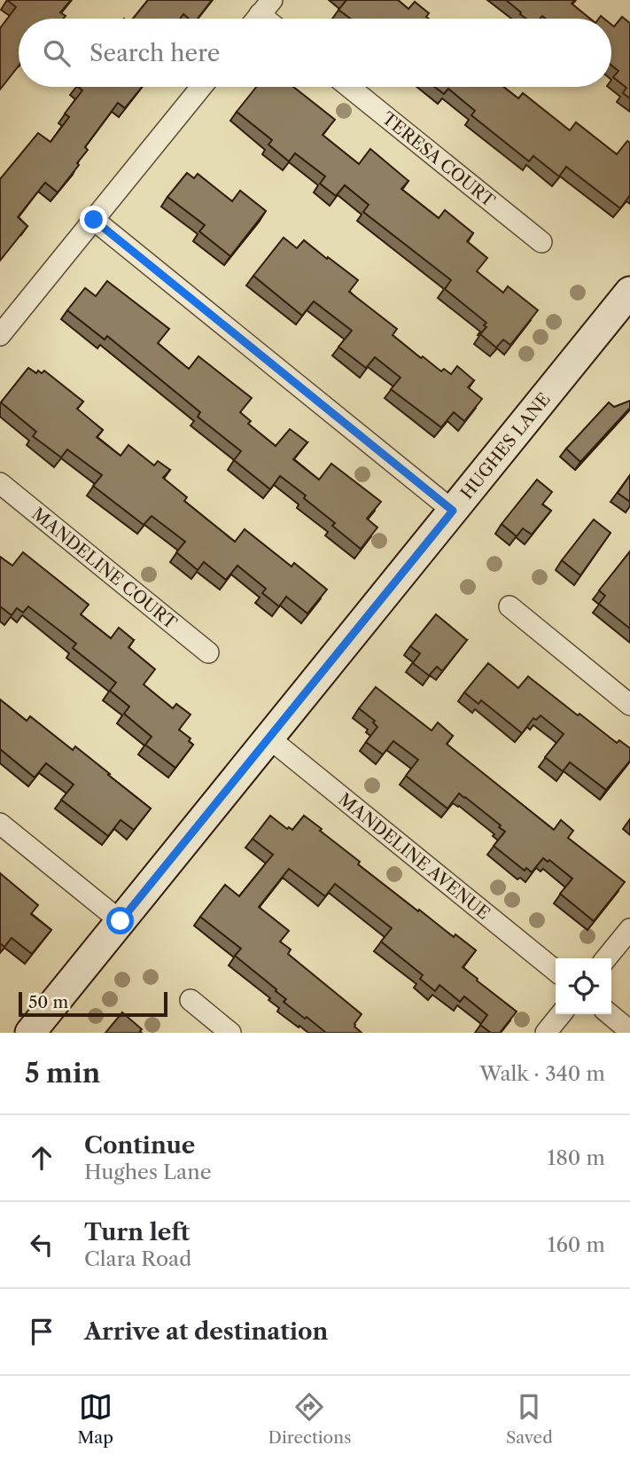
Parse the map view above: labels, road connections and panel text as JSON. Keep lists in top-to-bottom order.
{
  "streets": {
    "street": [
      "TERESA COURT",
      "HUGHES LANE",
      "MANDELINE COURT",
      "MANDELINE AVENUE"
    ]
  },
  "crossings": [
    ["HUGHES LANE", "MANDELINE AVENUE"]
  ],
  "scale_bar": "50 m",
  "page": {
    "search": "Search here",
    "scale": "50 m",
    "heading": ["5 min", "Walk · 340 m"],
    "list": [
      ["Continue", "Hughes Lane", "180 m"],
      ["Turn left", "Clara Road", "160 m"],
      "Arrive at destination"
    ],
    "nav": ["Map", "Directions", "Saved"]
  }
}
